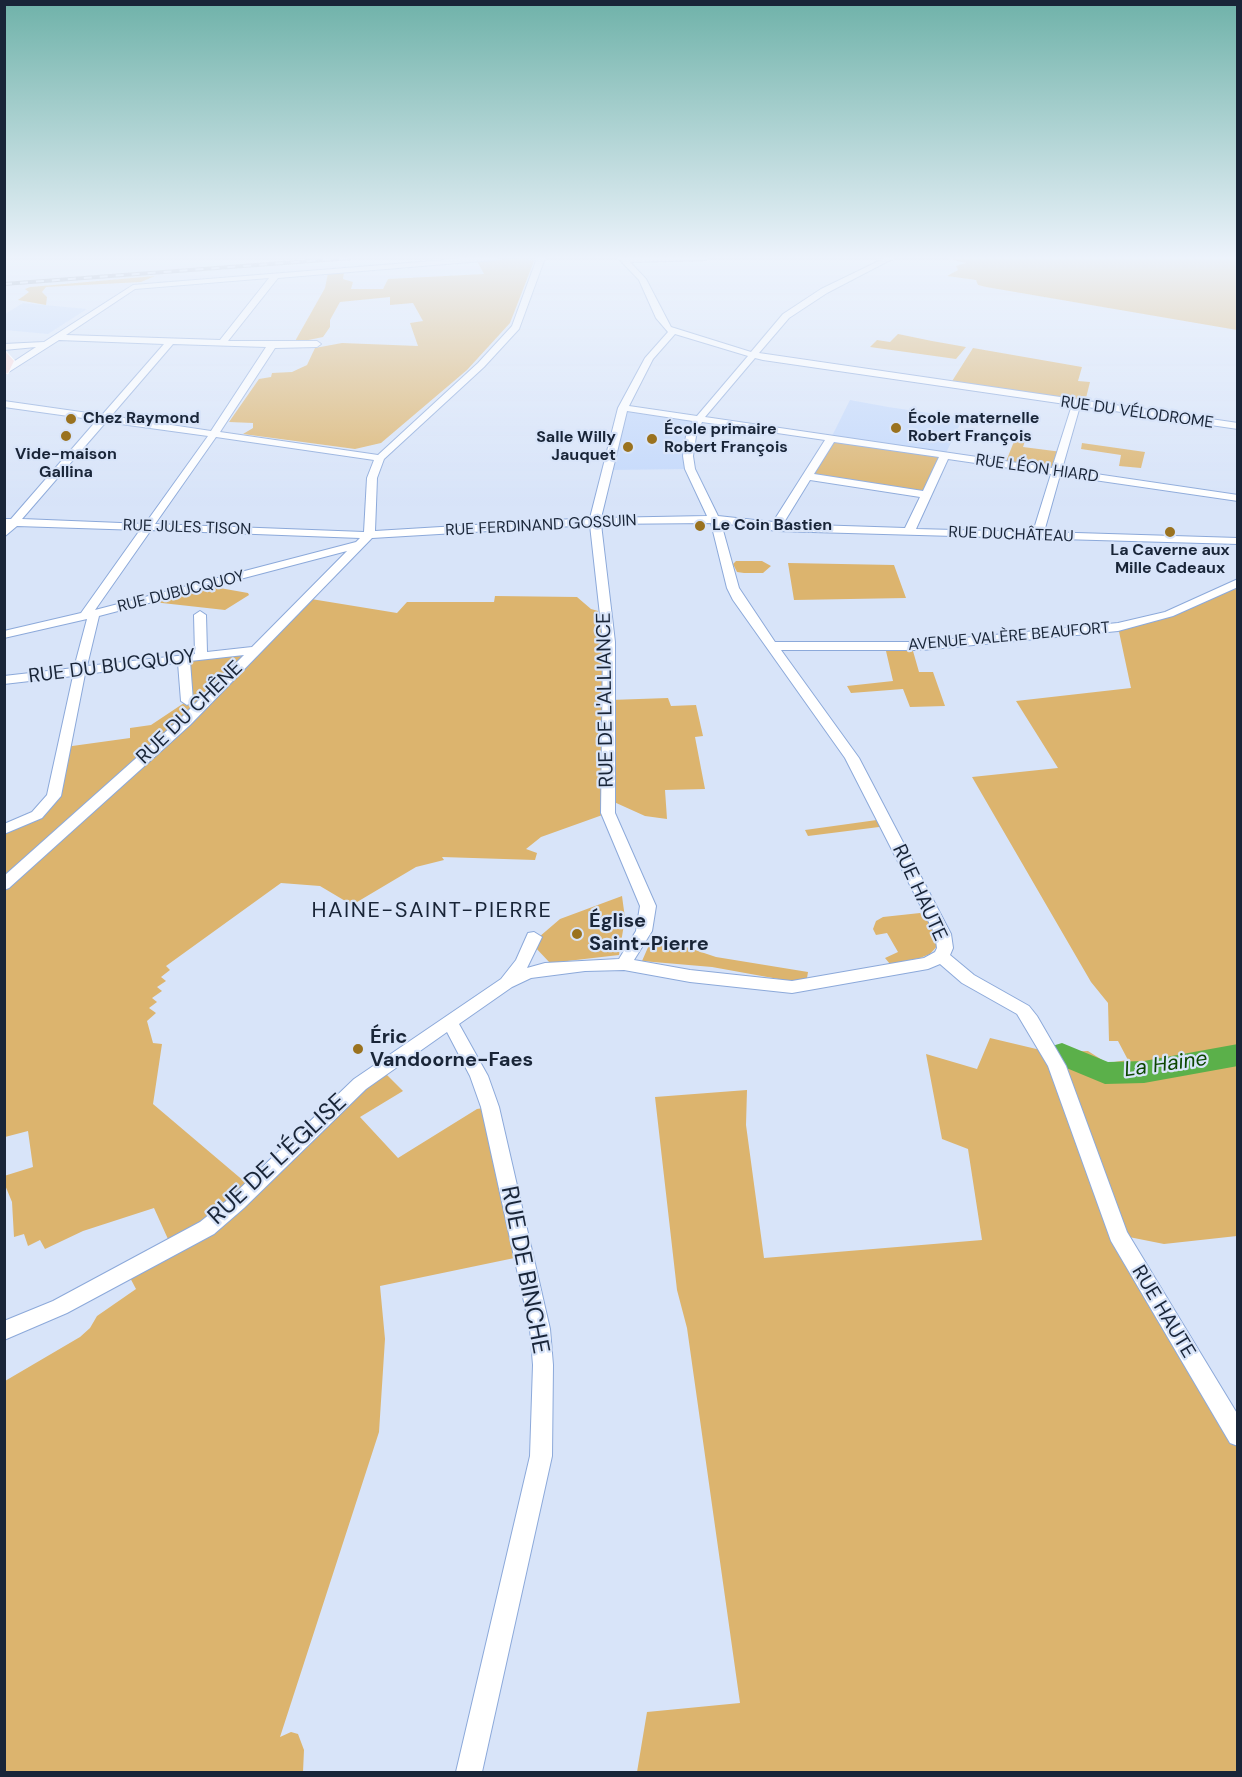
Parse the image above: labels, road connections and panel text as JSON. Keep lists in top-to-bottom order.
{
  "streets": {
    "street": [
      "RUE DU VÉLODROME",
      "RUE LÉON HIARD",
      "RUE FERDINAND GOSSUIN",
      "RUE JULES TISON",
      "RUE DUCHÂTEAU",
      "RUE DUBUCQUOY",
      "AVENUE VALÈRE BEAUFORT",
      "RUE DU BUCQUOY",
      "RUE DE L'ALLIANCE",
      "RUE DU CHÊNE",
      "RUE HAUTE",
      "RUE DE L'ÉGLISE",
      "RUE DE BINCHE"
    ]
  },
  "crossings": [
    ["RUE LÉON HIARD", "RUE DE L'ALLIANCE"],
    ["RUE LÉON HIARD", "RUE HAUTE"],
    ["RUE FERDINAND GOSSUIN", "RUE JULES TISON"],
    ["RUE FERDINAND GOSSUIN", "RUE DUCHÂTEAU"],
    ["RUE FERDINAND GOSSUIN", "RUE DE L'ALLIANCE"],
    ["RUE FERDINAND GOSSUIN", "RUE DU CHÊNE"],
    ["RUE FERDINAND GOSSUIN", "RUE HAUTE"],
    ["RUE JULES TISON", "RUE DU CHÊNE"],
    ["RUE DUBUCQUOY", "RUE DU CHÊNE"],
    ["AVENUE VALÈRE BEAUFORT", "RUE HAUTE"],
    ["RUE DU BUCQUOY", "RUE DU CHÊNE"],
    ["RUE DE L'ALLIANCE", "RUE DE L'ÉGLISE"],
    ["RUE HAUTE", "RUE DE L'ÉGLISE"],
    ["RUE DE L'ÉGLISE", "RUE DE BINCHE"]
  ],
  "districts": ["HAINE-SAINT-PIERRE"],
  "water": ["La Haine"],
  "places": [
    "Chez Raymond",
    "École maternelle Robert François",
    "Vide-maison Gallina",
    "École primaire Robert François",
    "Salle Willy Jauquet",
    "Le Coin Bastien",
    "La Caverne aux Mille Cadeaux",
    "Église Saint-Pierre",
    "Éric Vandoorne-Faes"
  ]
}
